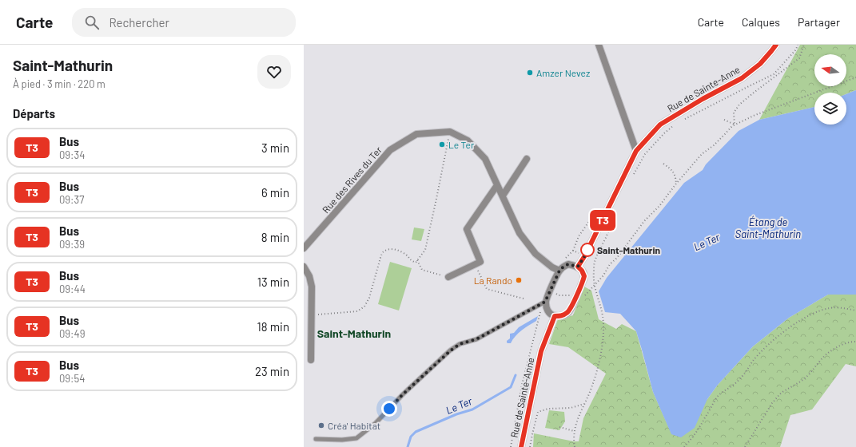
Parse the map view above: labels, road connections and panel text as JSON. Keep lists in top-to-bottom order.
{
  "streets": {
    "street": ["Rue de Sainte-Anne", "Rue des Rives du Ter"]
  },
  "districts": ["Saint-Mathurin"],
  "water": ["Étang de Saint-Mathurin", "Le Ter"],
  "places": [
    "Amzer Nevez",
    "Le Ter",
    "Saint-Mathurin",
    "La Rando",
    "Créa' Habitat"
  ],
  "lines": ["bus line T3"],
  "north": "left",
  "page": {
    "header": "Carte",
    "search": "Rechercher",
    "nav": ["Carte", "Calques", "Partager"],
    "heading": [
      ["Saint-Mathurin", "À pied · 3 min · 220 m"],
      "Départs"
    ],
    "on_map": "T3",
    "list": [
      {
        "mark": "T3",
        "name": "Bus",
        "note": "09:34",
        "value": "3 min"
      },
      {
        "mark": "T3",
        "name": "Bus",
        "note": "09:37",
        "value": "6 min"
      },
      {
        "mark": "T3",
        "name": "Bus",
        "note": "09:39",
        "value": "8 min"
      },
      {
        "mark": "T3",
        "name": "Bus",
        "note": "09:44",
        "value": "13 min"
      },
      {
        "mark": "T3",
        "name": "Bus",
        "note": "09:49",
        "value": "18 min"
      },
      {
        "mark": "T3",
        "name": "Bus",
        "note": "09:54",
        "value": "23 min"
      }
    ]
  }
}
